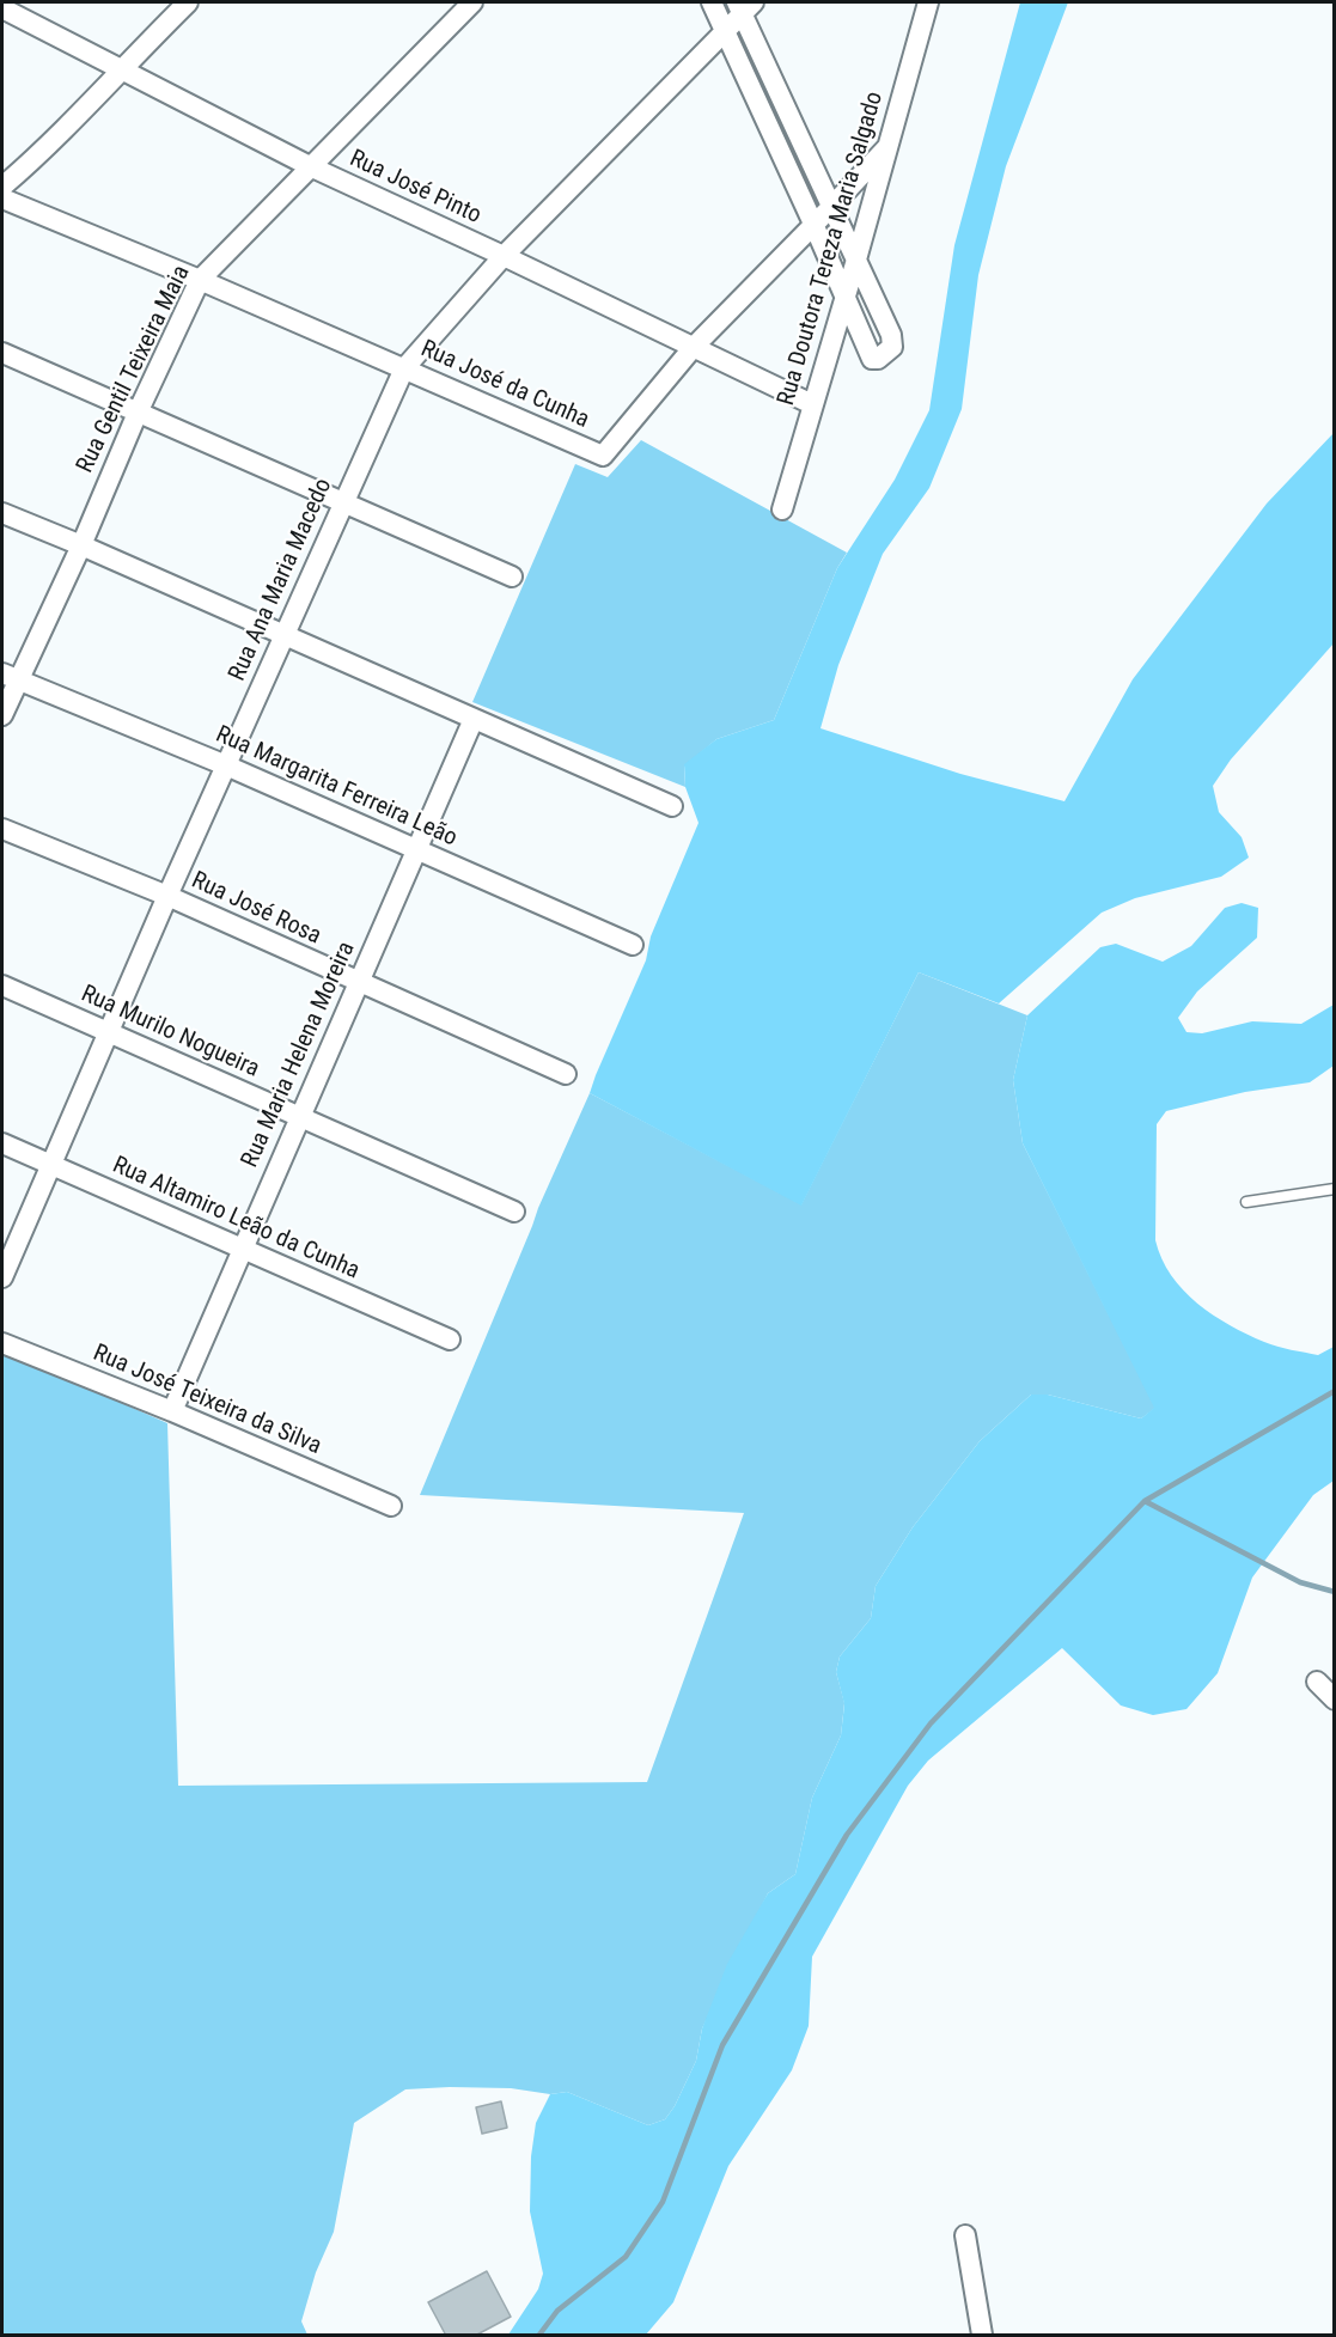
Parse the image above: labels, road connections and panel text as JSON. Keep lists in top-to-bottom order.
{
  "streets": {
    "street": [
      "Rua José Pinto",
      "Rua Doutora Tereza Maria Salgado",
      "Rua Gentil Teixeira Maia",
      "Rua José da Cunha",
      "Rua Ana Maria Macedo",
      "Rua Margarita Ferreira Leão",
      "Rua José Rosa",
      "Rua Murilo Nogueira",
      "Rua Maria Helena Moreira",
      "Rua Altamiro Leão da Cunha",
      "Rua José Teixeira da Silva"
    ]
  },
  "crossings": [
    ["Rua José Pinto", "Rua Doutora Tereza Maria Salgado"],
    ["Rua José Pinto", "Rua Gentil Teixeira Maia"],
    ["Rua José Pinto", "Rua José da Cunha"],
    ["Rua José Pinto", "Rua Ana Maria Macedo"],
    ["Rua Doutora Tereza Maria Salgado", "Rua José da Cunha"],
    ["Rua Gentil Teixeira Maia", "Rua José da Cunha"],
    ["Rua Gentil Teixeira Maia", "Rua Margarita Ferreira Leão"],
    ["Rua José da Cunha", "Rua Ana Maria Macedo"],
    ["Rua Ana Maria Macedo", "Rua Margarita Ferreira Leão"],
    ["Rua Ana Maria Macedo", "Rua José Rosa"],
    ["Rua Ana Maria Macedo", "Rua Murilo Nogueira"],
    ["Rua Ana Maria Macedo", "Rua Altamiro Leão da Cunha"],
    ["Rua Margarita Ferreira Leão", "Rua Maria Helena Moreira"],
    ["Rua José Rosa", "Rua Maria Helena Moreira"],
    ["Rua Murilo Nogueira", "Rua Maria Helena Moreira"],
    ["Rua Maria Helena Moreira", "Rua Altamiro Leão da Cunha"],
    ["Rua Maria Helena Moreira", "Rua José Teixeira da Silva"]
  ]
}
